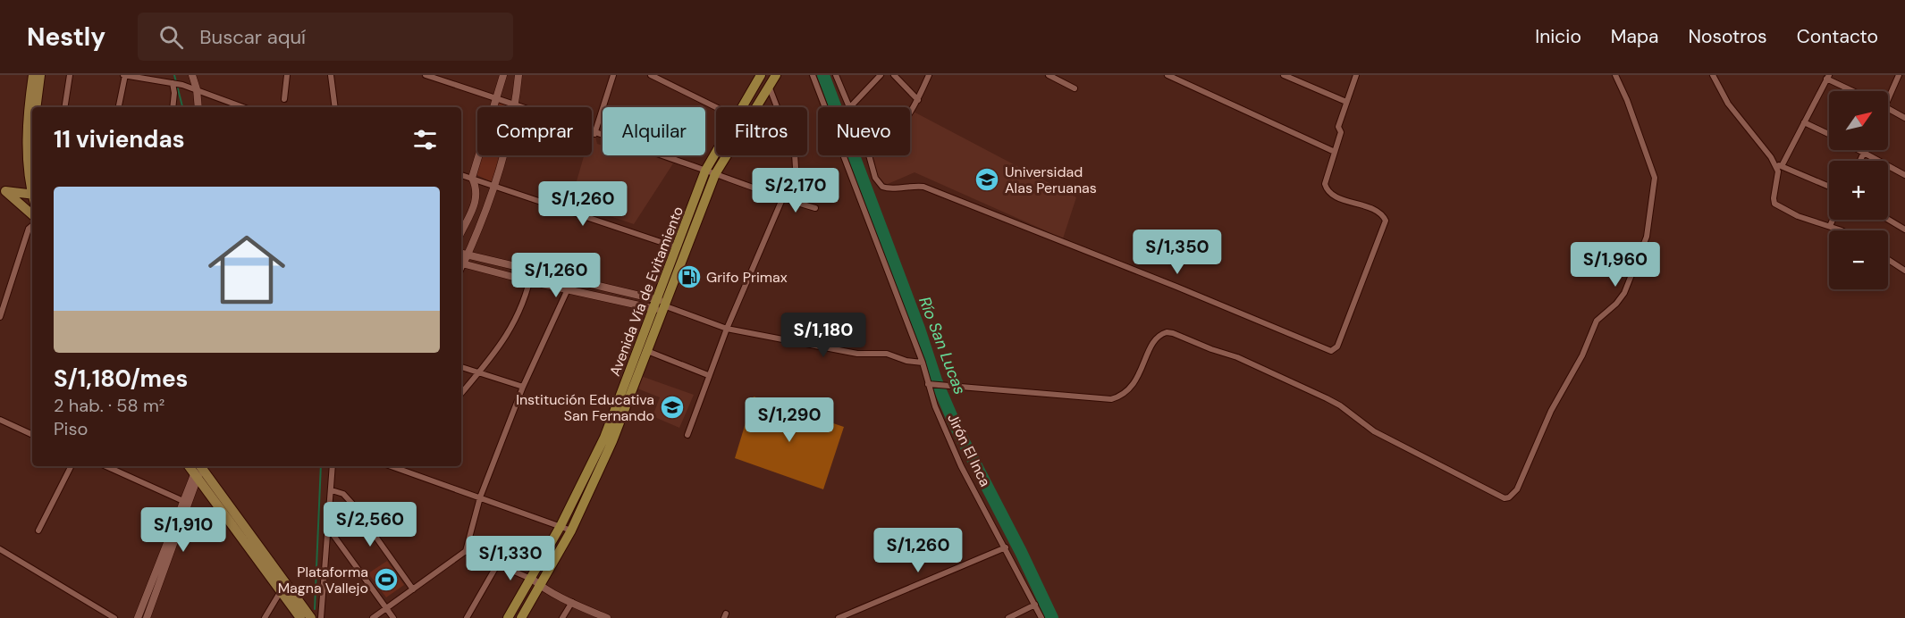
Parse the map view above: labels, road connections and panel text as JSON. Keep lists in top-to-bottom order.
{
  "streets": {
    "highway": ["Avenida Vía de Evitamiento"],
    "street": ["Jirón El Inca"]
  },
  "water": ["Río San Lucas"],
  "places": {
    "school or university": ["Universidad Alas Peruanas", "Institución Educativa San Fernando"],
    "fuel station": ["Grifo Primax"],
    "sports": ["Plataforma Magna Vallejo"]
  },
  "north": "top right",
  "page": {
    "header": "Nestly",
    "search": "Buscar aquí",
    "nav": [
      "Inicio",
      "Mapa",
      "Nosotros",
      "Contacto"
    ],
    "map_buttons": ["+", "−"],
    "chip": [
      "Comprar",
      "Alquilar",
      "Filtros",
      "Nuevo"
    ],
    "heading": "11 viviendas",
    "price": [
      "S/2,170",
      "S/1,260",
      "S/1,350",
      "S/1,960",
      "S/1,260",
      "S/1,180",
      "S/1,290",
      "S/2,560",
      "S/1,910",
      "S/1,260",
      "S/1,330"
    ],
    "list": [
      {
        "name": "S/1,180/mes",
        "note": "2 hab. · 58 m² · Piso"
      }
    ]
  }
}
